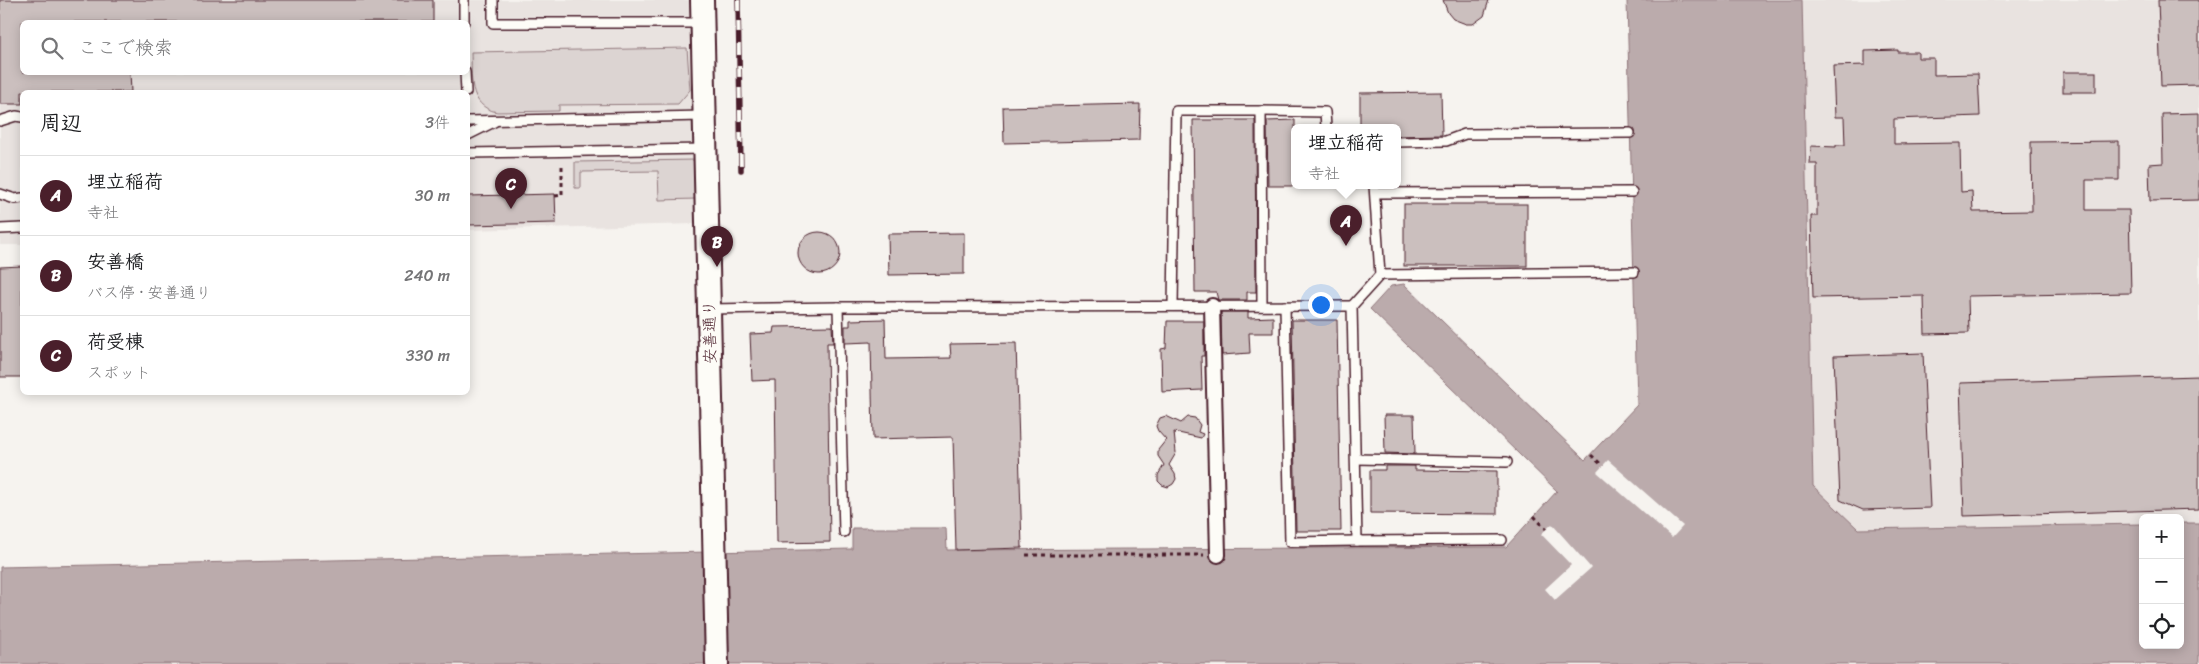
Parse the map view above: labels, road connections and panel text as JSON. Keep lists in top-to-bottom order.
{
  "streets": {
    "street": ["安善通り"]
  },
  "page": {
    "search": "ここで検索",
    "heading": ["周辺", "3件"],
    "popup": ["埋立稲荷", "寺社"],
    "list": [
      {
        "mark": "A",
        "name": "埋立稲荷",
        "note": "寺社",
        "value": "30 m"
      },
      {
        "mark": "B",
        "name": "安善橋",
        "note": "バス停 · 安善通り",
        "value": "240 m"
      },
      {
        "mark": "C",
        "name": "荷受棟",
        "note": "スポット",
        "value": "330 m"
      }
    ],
    "pins": ["C", "A", "B"],
    "map_buttons": ["+", "−"]
  }
}
